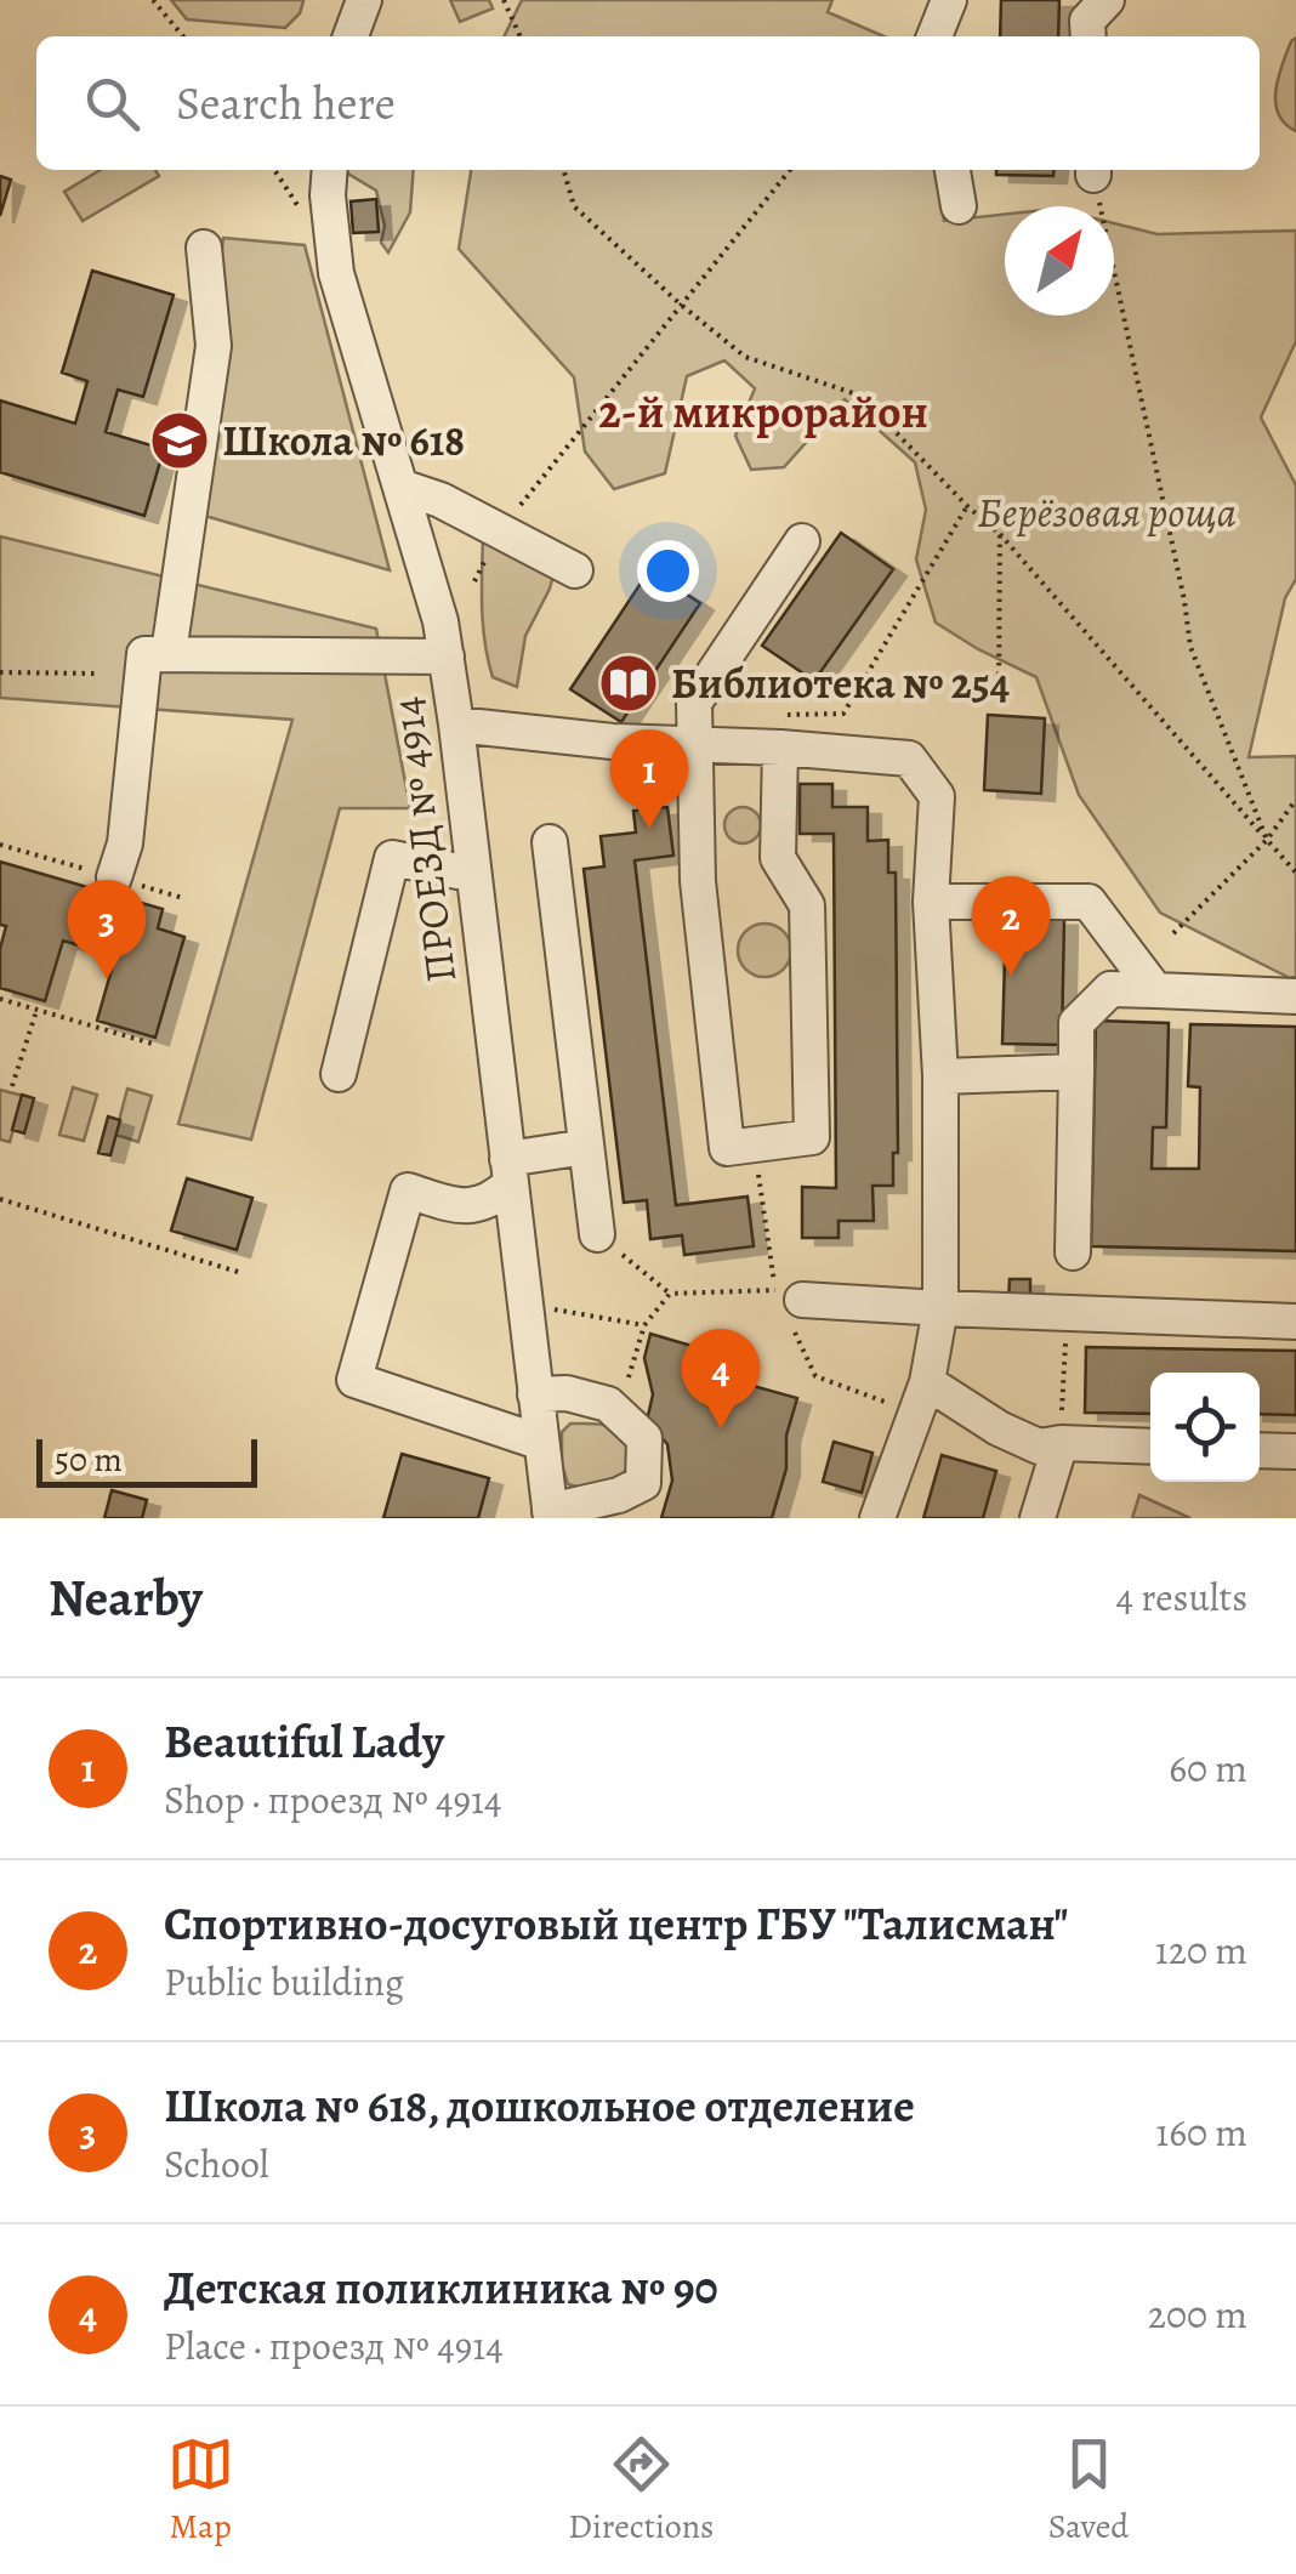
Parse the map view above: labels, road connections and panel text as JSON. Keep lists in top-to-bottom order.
{
  "streets": {
    "street": ["ПРОЕЗД № 4914"]
  },
  "districts": ["2-й микрорайон"],
  "parks": ["Берёзовая роща"],
  "places": {
    "school or university": ["Школа № 618"],
    "library": ["Библиотека № 254"]
  },
  "scale_bar": "50 m",
  "north": "top right",
  "page": {
    "search": "Search here",
    "pins": [
      "1",
      "2",
      "3",
      "4"
    ],
    "scale": "50 m",
    "heading": ["Nearby", "4 results"],
    "list": [
      {
        "mark": "1",
        "name": "Beautiful Lady",
        "note": "Shop · проезд № 4914",
        "value": "60 m"
      },
      {
        "mark": "2",
        "name": "Спортивно-досуговый центр ГБУ \"Талисман\"",
        "note": "Public building",
        "value": "120 m"
      },
      {
        "mark": "3",
        "name": "Школа № 618, дошкольное отделение",
        "note": "School",
        "value": "160 m"
      },
      {
        "mark": "4",
        "name": "Детская поликлиника № 90",
        "note": "Place · проезд № 4914",
        "value": "200 m"
      }
    ],
    "nav": ["Map", "Directions", "Saved"]
  }
}
